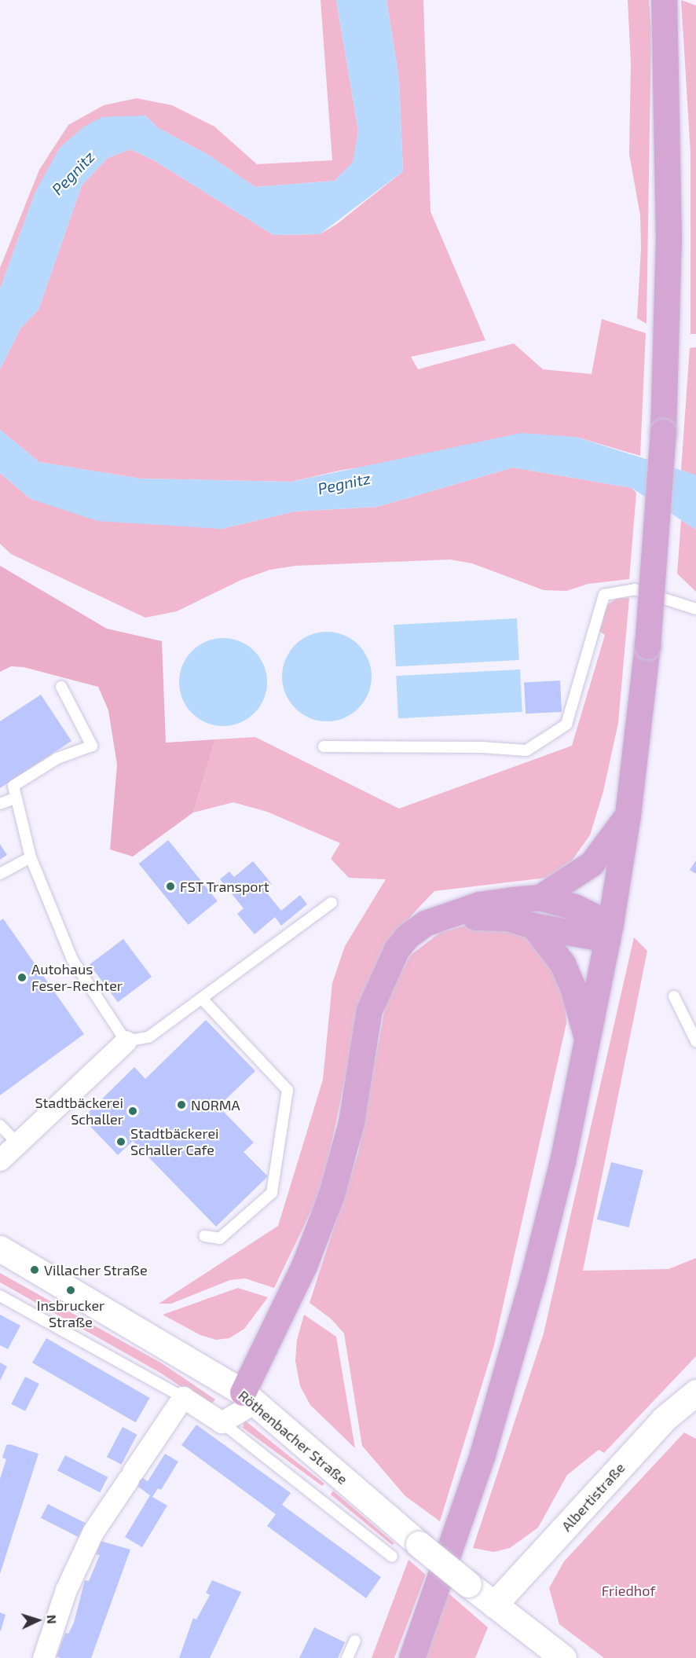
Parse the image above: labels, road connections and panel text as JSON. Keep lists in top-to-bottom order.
{
  "streets": {
    "main road": ["Röthenbacher Straße", "Albertistraße"]
  },
  "crossings": [
    ["Röthenbacher Straße", "Albertistraße"]
  ],
  "water": ["Pegnitz"],
  "parks": ["Friedhof"],
  "places": [
    "FST Transport",
    "Autohaus Feser-Rechter",
    "NORMA",
    "Stadtbäckerei Schaller",
    "Stadtbäckerei Schaller Cafe",
    "Villacher Straße",
    "Insbrucker Straße"
  ],
  "north": "right"
}
